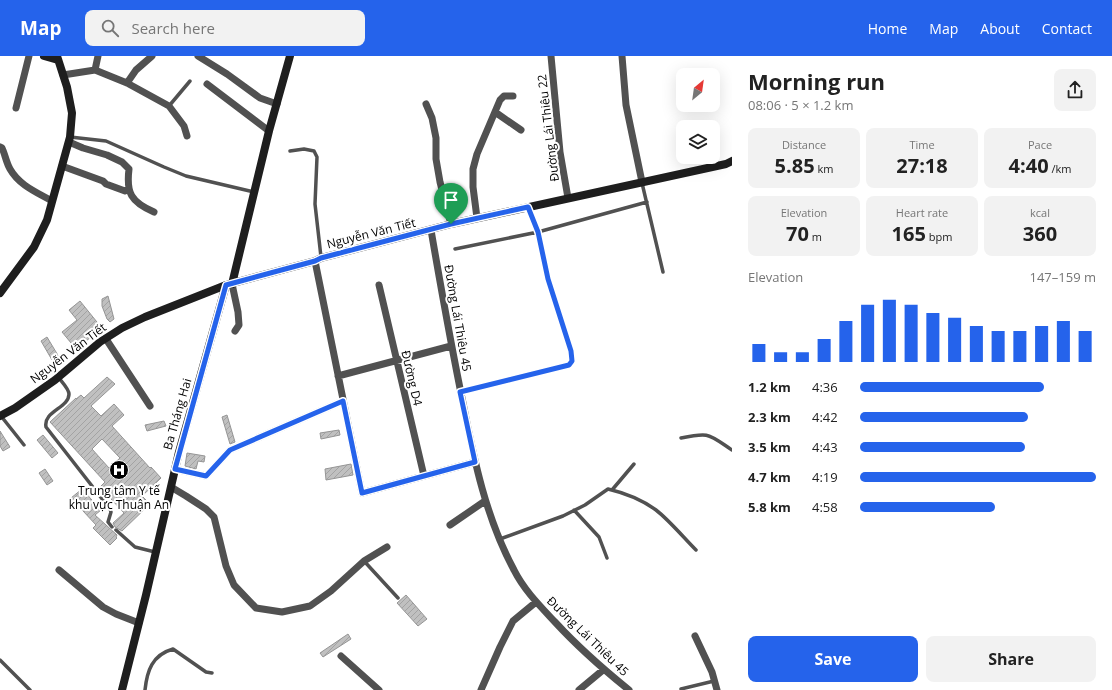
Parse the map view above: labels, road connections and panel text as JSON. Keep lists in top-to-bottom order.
{
  "streets": {
    "street": [
      "Đường Lái Thiêu 22",
      "Nguyễn Văn Tiết",
      "Đường Lái Thiêu 45",
      "Đường D4",
      "Ba Tháng Hai"
    ]
  },
  "crossings": [
    ["Đường Lái Thiêu 22", "Nguyễn Văn Tiết"],
    ["Nguyễn Văn Tiết", "Đường Lái Thiêu 45"],
    ["Nguyễn Văn Tiết", "Ba Tháng Hai"]
  ],
  "places": {
    "hospital": ["Trung tâm Y tế khu vực Thuận An"]
  },
  "north": "top right",
  "page": {
    "header": "Map",
    "search": "Search here",
    "nav": [
      "Home",
      "Map",
      "About",
      "Contact"
    ],
    "heading": ["Morning run", "08:06 · 5 × 1.2 km"],
    "stats": [
      ["Distance", "5.85 km"],
      ["Time", "27:18"],
      ["Pace", "4:40 /km"],
      ["Elevation", "70 m"],
      ["Heart rate", "165 bpm"],
      ["kcal", "360"]
    ],
    "chart": ["Elevation", "147–159 m"],
    "list": [
      {
        "name": "1.2 km",
        "note": "4:36"
      },
      {
        "name": "2.3 km",
        "note": "4:42"
      },
      {
        "name": "3.5 km",
        "note": "4:43"
      },
      {
        "name": "4.7 km",
        "note": "4:19"
      },
      {
        "name": "5.8 km",
        "note": "4:58"
      }
    ],
    "buttons": ["Save", "Share"]
  }
}
